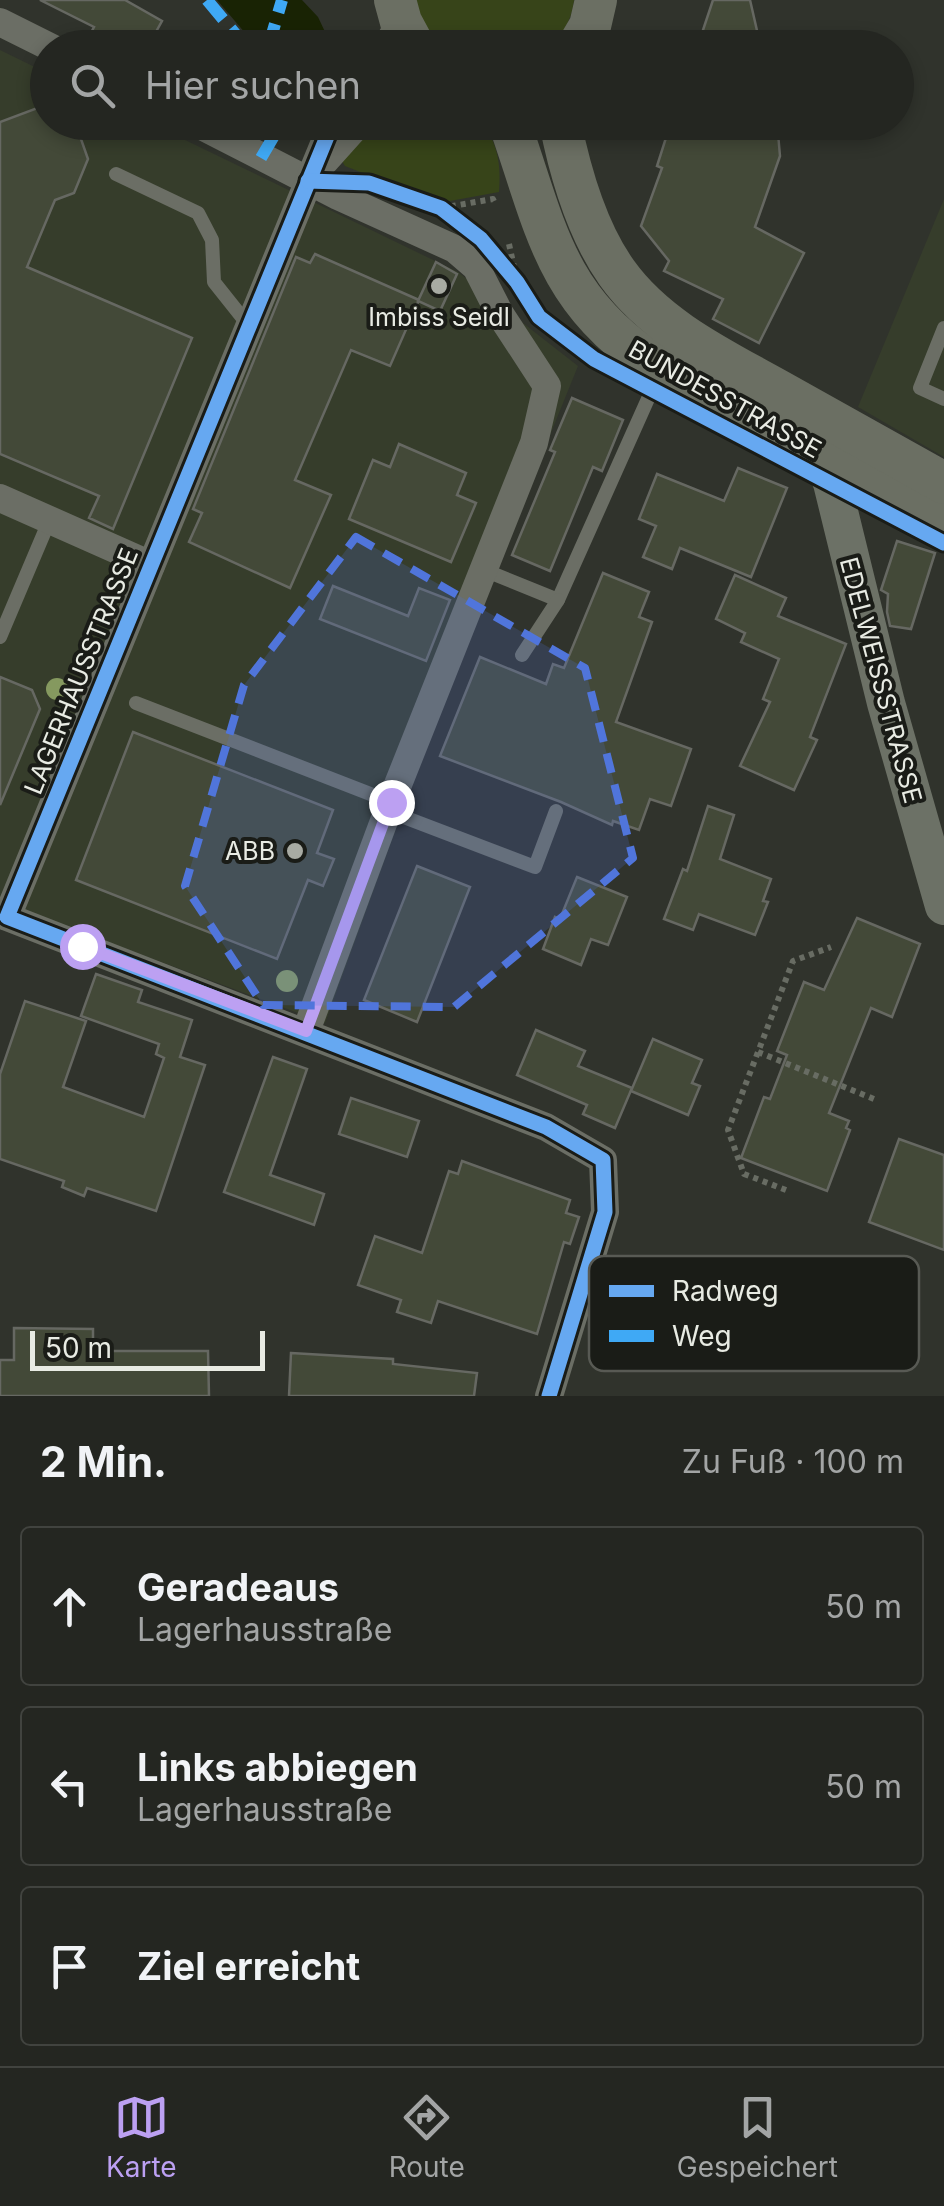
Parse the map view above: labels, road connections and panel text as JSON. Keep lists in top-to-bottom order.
{
  "streets": {
    "main road": ["BUNDESSTRASSE"],
    "street": ["LAGERHAUSSTRASSE", "EDELWEISSSTRASSE"]
  },
  "crossings": [
    ["BUNDESSTRASSE", "EDELWEISSSTRASSE"]
  ],
  "places": ["Imbiss Seidl", "ABB"],
  "legend": ["Radweg", "Weg"],
  "scale_bar": "50 m",
  "page": {
    "search": "Hier suchen",
    "scale": "50 m",
    "heading": ["2 Min.", "Zu Fuß · 100 m"],
    "list": [
      ["Geradeaus", "Lagerhausstraße", "50 m"],
      ["Links abbiegen", "Lagerhausstraße", "50 m"],
      "Ziel erreicht"
    ],
    "nav": ["Karte", "Route", "Gespeichert"]
  }
}
